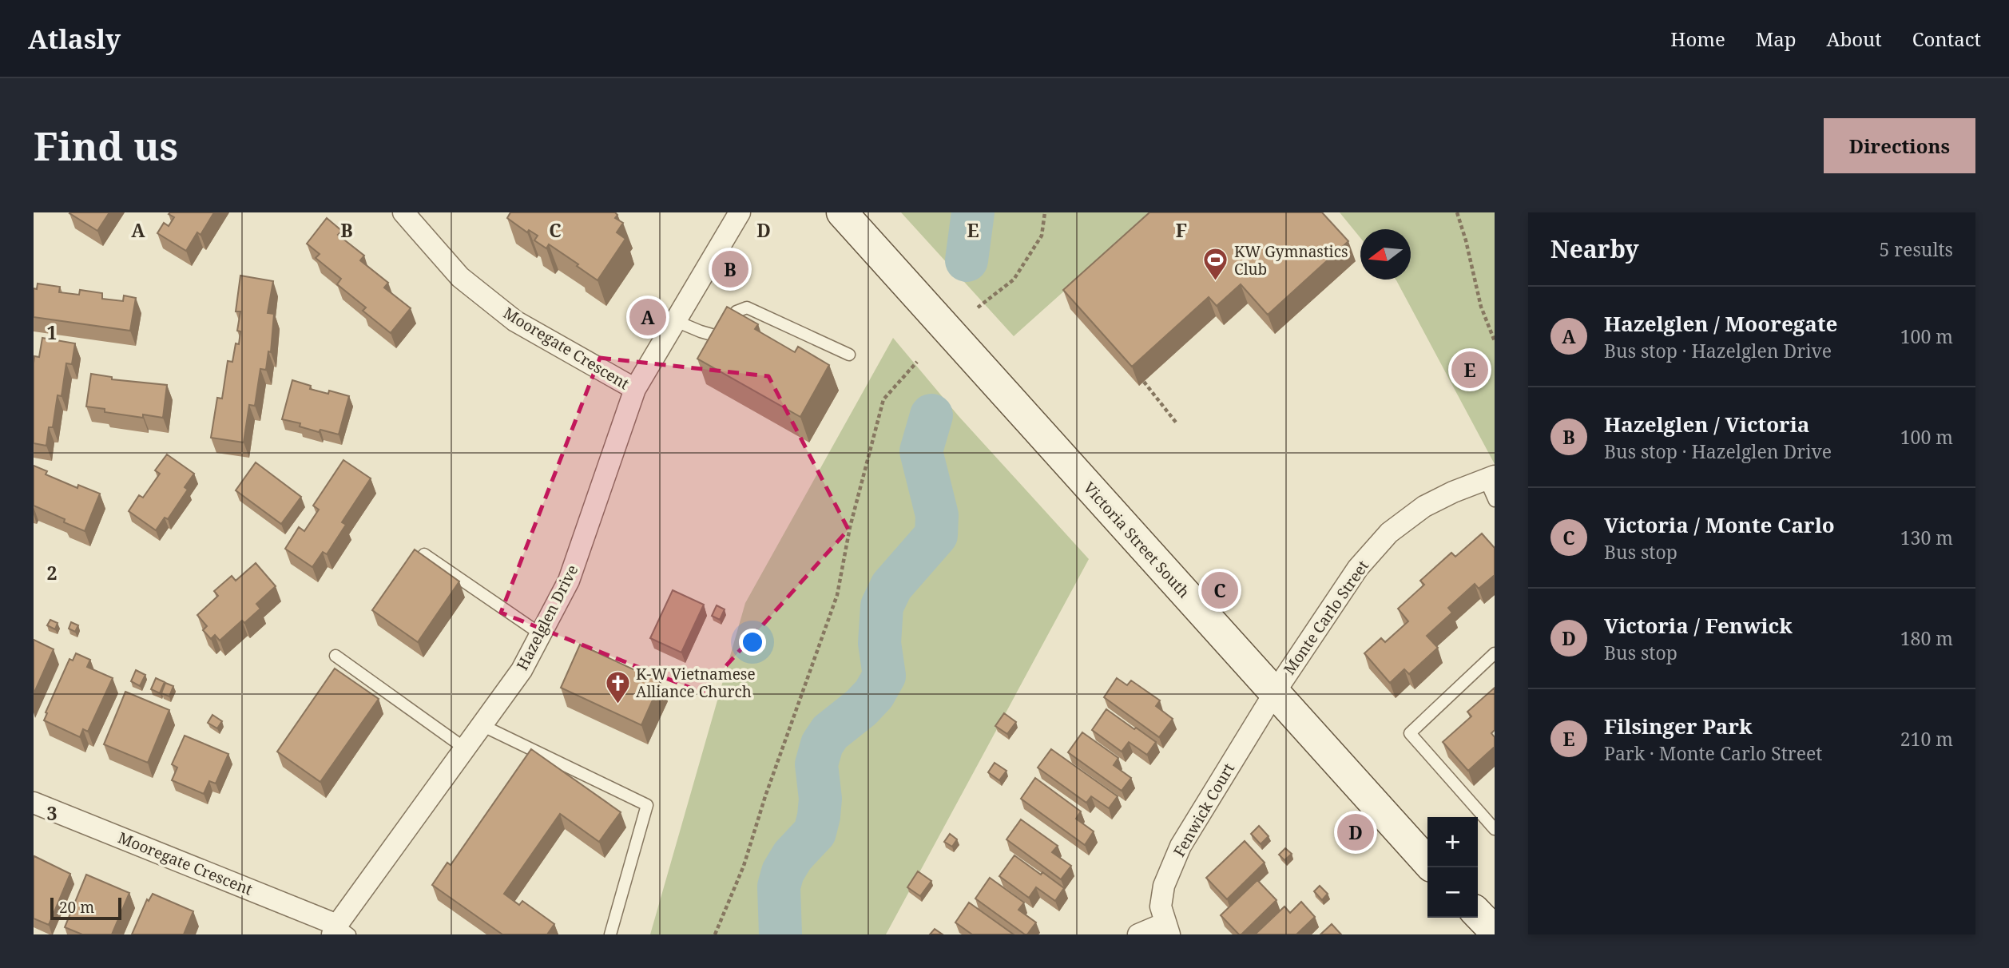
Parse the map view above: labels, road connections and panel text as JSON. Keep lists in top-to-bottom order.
{
  "streets": {
    "main road": ["Victoria Street South"],
    "street": [
      "Mooregate Crescent",
      "Hazelglen Drive",
      "Monte Carlo Street",
      "Fenwick Court"
    ]
  },
  "crossings": [
    ["Mooregate Crescent", "Hazelglen Drive"],
    ["Victoria Street South", "Monte Carlo Street"],
    ["Victoria Street South", "Fenwick Court"],
    ["Monte Carlo Street", "Fenwick Court"]
  ],
  "places": {
    "sports": ["KW Gymnastics Club"],
    "church": ["K-W Vietnamese Alliance Church"]
  },
  "scale_bar": "20 m",
  "north": "left",
  "page": {
    "header": "Atlasly",
    "nav": [
      "Home",
      "Map",
      "About",
      "Contact"
    ],
    "buttons": "Directions",
    "title": "Find us",
    "heading": ["Nearby", "5 results"],
    "pins": [
      "B",
      "A",
      "E",
      "C",
      "D"
    ],
    "list": [
      {
        "mark": "A",
        "name": "Hazelglen / Mooregate",
        "note": "Bus stop · Hazelglen Drive",
        "value": "100 m"
      },
      {
        "mark": "B",
        "name": "Hazelglen / Victoria",
        "note": "Bus stop · Hazelglen Drive",
        "value": "100 m"
      },
      {
        "mark": "C",
        "name": "Victoria / Monte Carlo",
        "note": "Bus stop",
        "value": "130 m"
      },
      {
        "mark": "D",
        "name": "Victoria / Fenwick",
        "note": "Bus stop",
        "value": "180 m"
      },
      {
        "mark": "E",
        "name": "Filsinger Park",
        "note": "Park · Monte Carlo Street",
        "value": "210 m"
      }
    ],
    "map_buttons": ["+", "−"],
    "scale": "20 m"
  },
  "grid": {
    "columns": [
      "A",
      "B",
      "C",
      "D",
      "E",
      "F"
    ],
    "rows": ["1", "2", "3"]
  }
}
